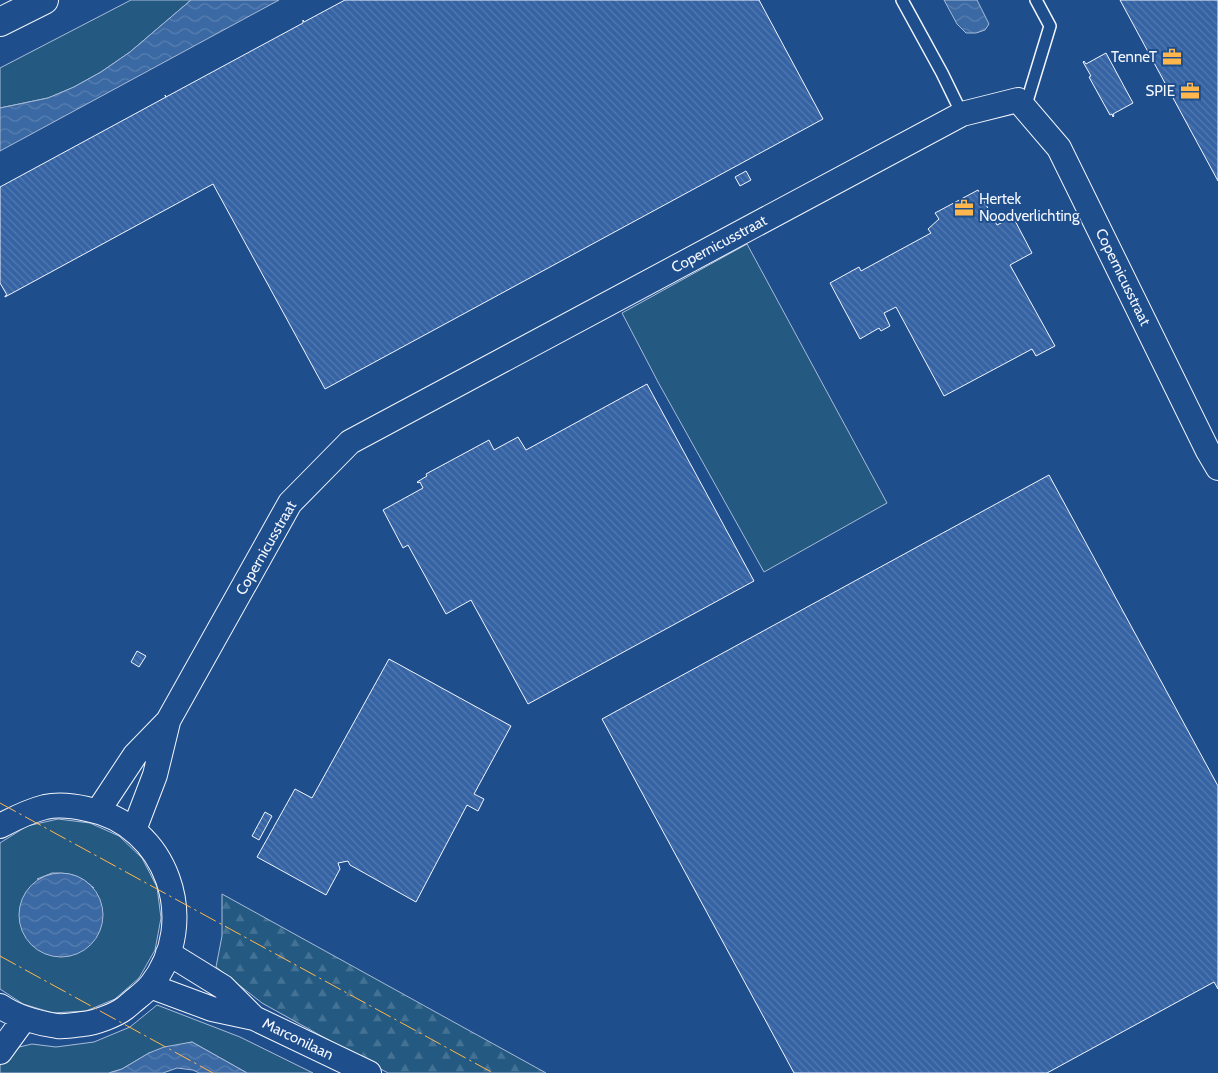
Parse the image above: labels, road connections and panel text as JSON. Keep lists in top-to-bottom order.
{
  "streets": {
    "street": ["Copernicusstraat", "Marconilaan"]
  },
  "places": {
    "office": ["TenneT", "SPIE", "Hertek Noodverlichting"]
  }
}
